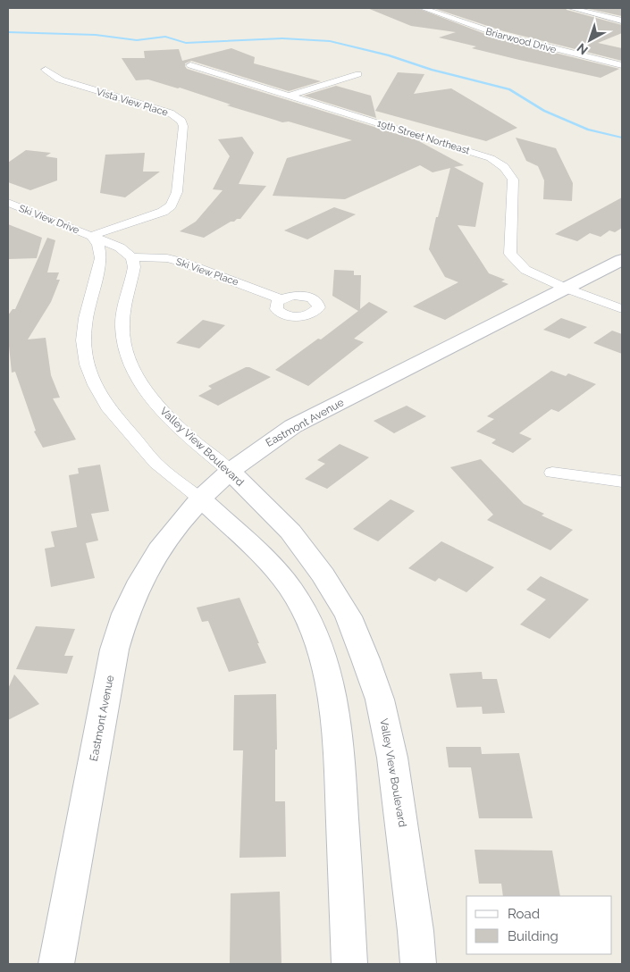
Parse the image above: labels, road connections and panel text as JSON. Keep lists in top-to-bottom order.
{
  "streets": {
    "main road": ["Eastmont Avenue", "Valley View Boulevard"],
    "street": [
      "Briarwood Drive",
      "Vista View Place",
      "19th Street Northeast",
      "Ski View Drive",
      "Ski View Place"
    ]
  },
  "crossings": [
    ["Vista View Place", "Ski View Drive"],
    ["19th Street Northeast", "Eastmont Avenue"],
    ["Ski View Place", "Valley View Boulevard"],
    ["Eastmont Avenue", "Valley View Boulevard"]
  ],
  "legend": ["Road", "Building"],
  "north": "bottom left"
}
